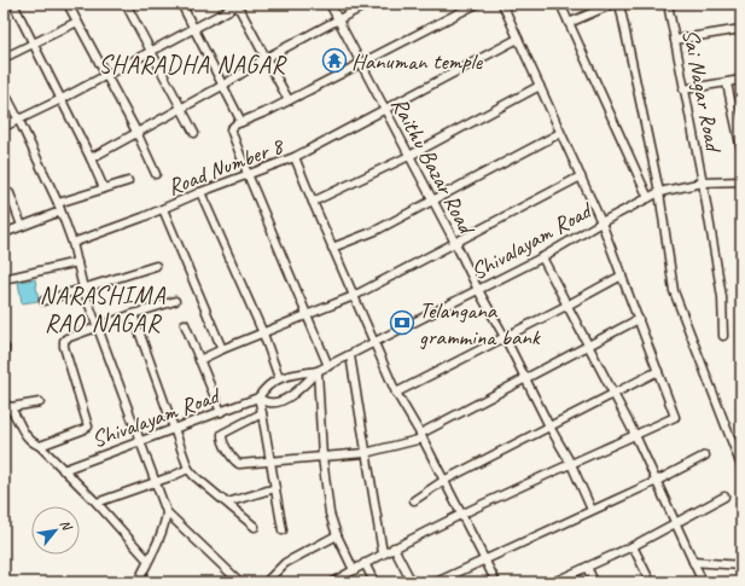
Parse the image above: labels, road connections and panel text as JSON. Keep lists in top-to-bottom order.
{
  "streets": {
    "street": [
      "Sai Nagar Road",
      "Raithu Bazar Road",
      "Road Number 8",
      "Shivalayam Road"
    ]
  },
  "crossings": [
    ["Sai Nagar Road", "Shivalayam Road"],
    ["Raithu Bazar Road", "Road Number 8"],
    ["Raithu Bazar Road", "Shivalayam Road"]
  ],
  "districts": ["SHARADHA NAGAR", "NARASHIMA RAO NAGAR"],
  "places": {
    "temple": ["Hanuman temple"],
    "bank": ["Telangana grammina bank"]
  },
  "north": "top right"
}
